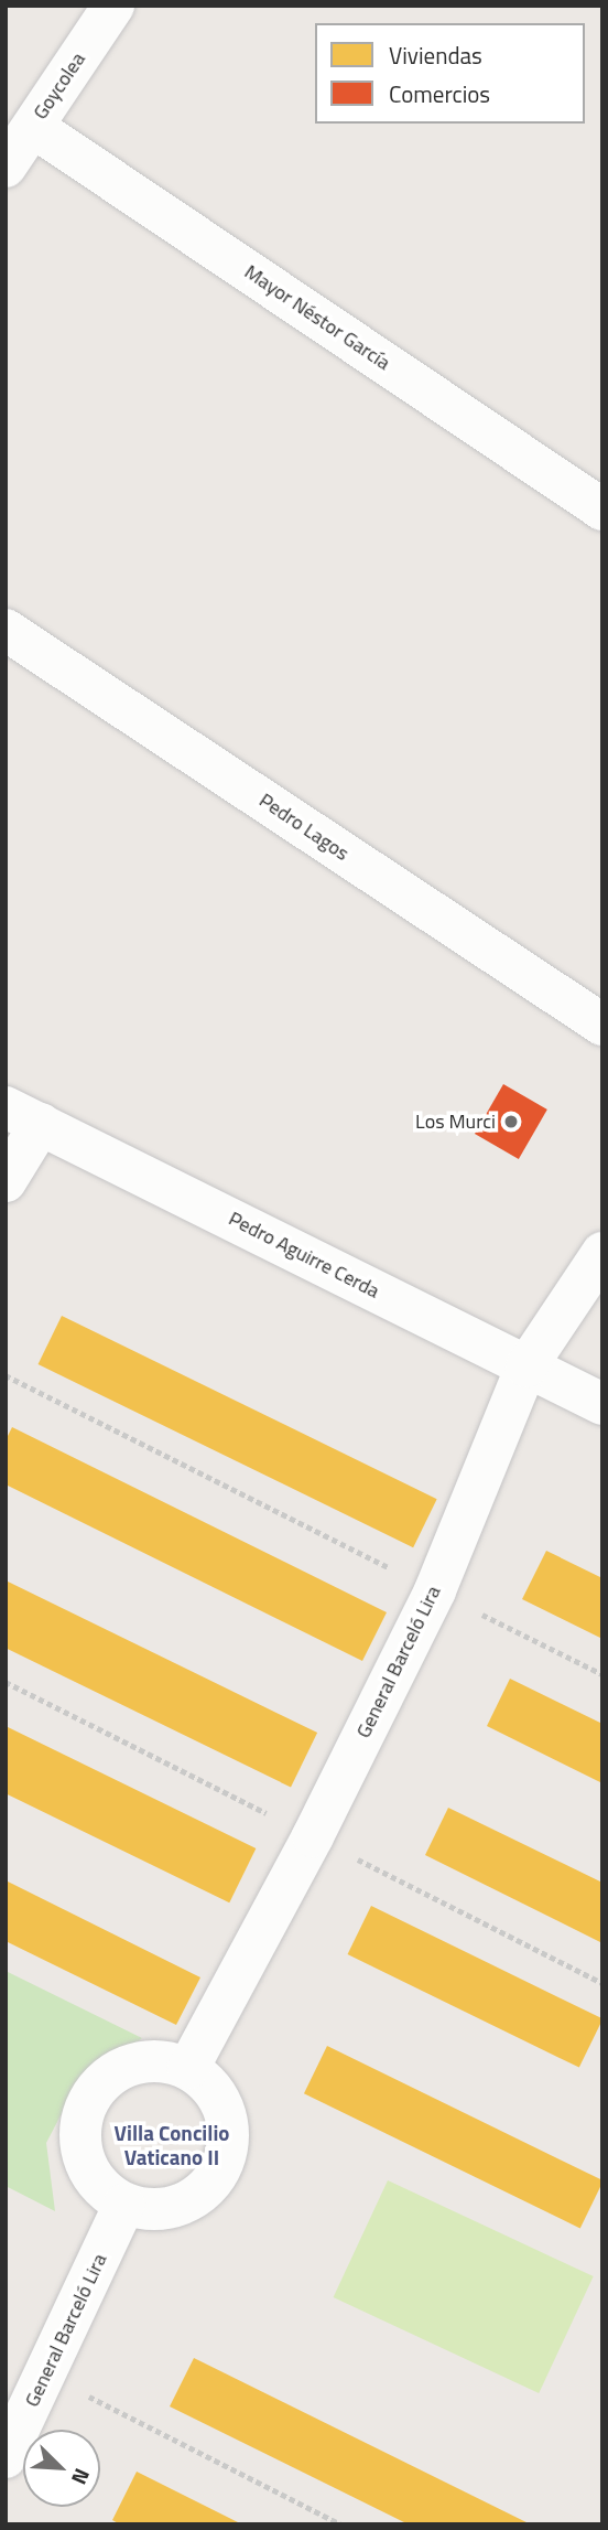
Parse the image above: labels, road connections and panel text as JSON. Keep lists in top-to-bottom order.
{
  "streets": {
    "street": [
      "Goycolea",
      "Mayor Néstor García",
      "Pedro Lagos",
      "Pedro Aguirre Cerda",
      "General Barceló Lira"
    ]
  },
  "crossings": [
    ["Goycolea", "Mayor Néstor García"],
    ["Pedro Aguirre Cerda", "General Barceló Lira"]
  ],
  "districts": ["Villa Concilio Vaticano II"],
  "places": ["Los Murci"],
  "legend": ["Viviendas", "Comercios"],
  "north": "bottom right"
}
